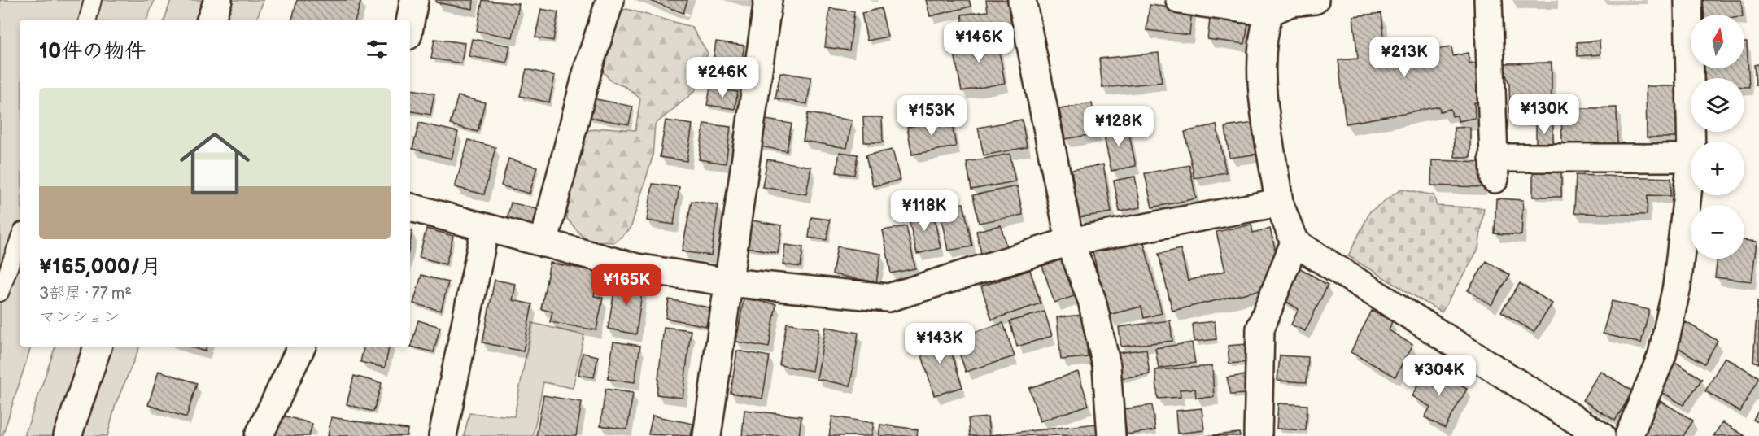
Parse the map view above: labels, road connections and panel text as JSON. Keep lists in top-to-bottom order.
{
  "north": "top",
  "page": {
    "map_buttons": ["+", "−"],
    "heading": "10件の物件",
    "price": [
      "¥146K",
      "¥213K",
      "¥246K",
      "¥130K",
      "¥153K",
      "¥128K",
      "¥118K",
      "¥165K",
      "¥143K",
      "¥304K"
    ],
    "list": [
      {
        "name": "¥165,000/月",
        "note": "3部屋 · 77 m² · マンション"
      }
    ]
  }
}
